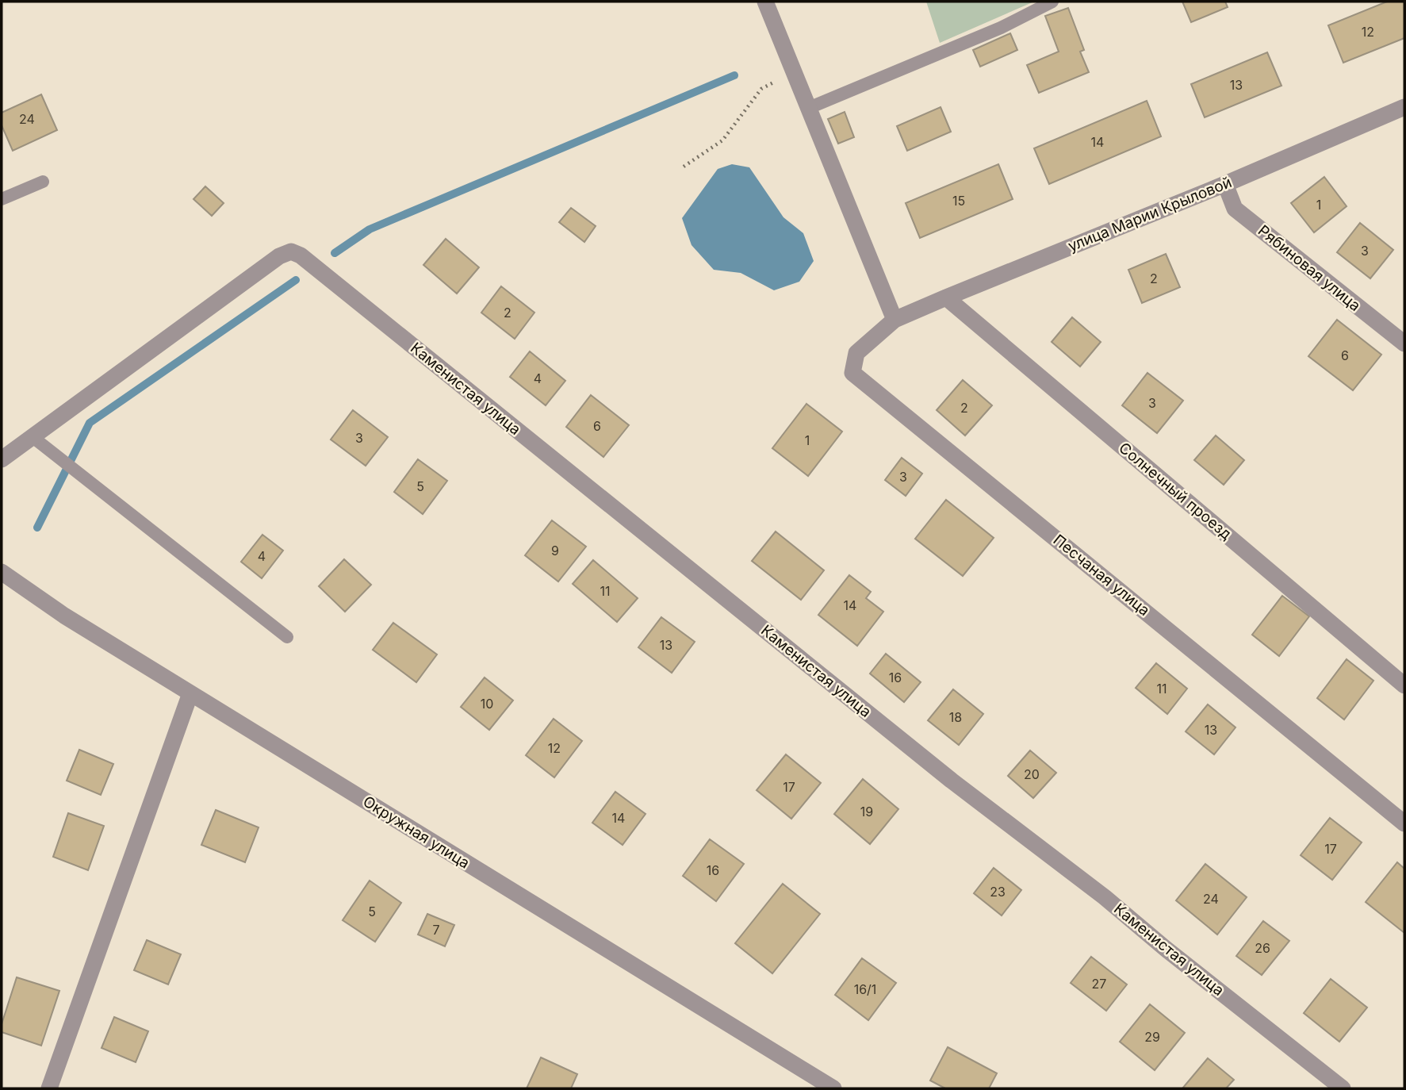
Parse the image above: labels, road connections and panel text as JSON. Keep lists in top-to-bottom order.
{
  "streets": {
    "street": [
      "улица Марии Крыловой",
      "Рябиновая улица",
      "Каменистая улица",
      "Солнечный проезд",
      "Песчаная улица",
      "Окружная улица"
    ]
  },
  "crossings": [
    ["улица Марии Крыловой", "Рябиновая улица"],
    ["улица Марии Крыловой", "Солнечный проезд"],
    ["улица Марии Крыловой", "Песчаная улица"]
  ],
  "house_numbers": [
    "12",
    "13",
    "24",
    "14",
    "15",
    "1",
    "3",
    "2",
    "2",
    "6",
    "4",
    "3",
    "2",
    "6",
    "3",
    "1",
    "3",
    "5",
    "9",
    "4",
    "11",
    "14",
    "13",
    "16",
    "11",
    "10",
    "18",
    "13",
    "12",
    "20",
    "17",
    "19",
    "14",
    "17",
    "16",
    "23",
    "24",
    "5",
    "7",
    "26",
    "27",
    "16/1",
    "29"
  ]
}
